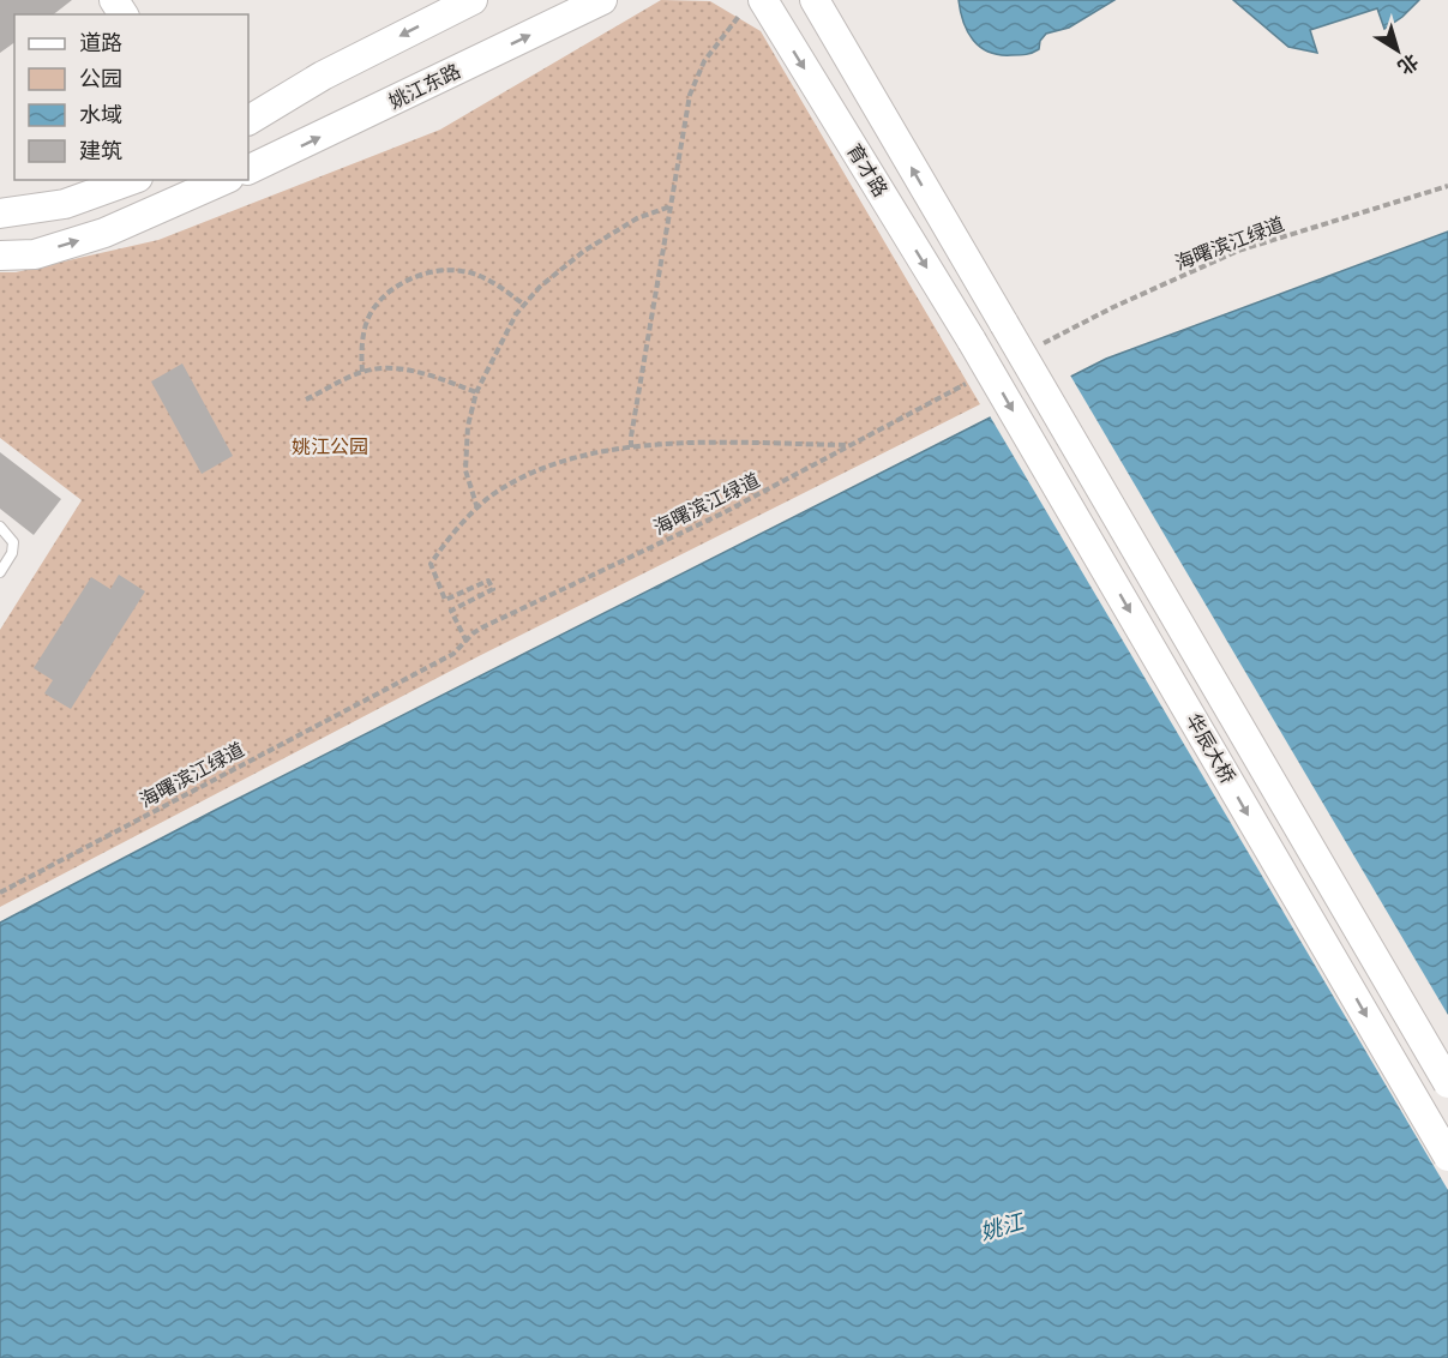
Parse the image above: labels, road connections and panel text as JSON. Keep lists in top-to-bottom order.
{
  "streets": {
    "main road": ["姚江东路", "育才路", "华辰大桥"],
    "path": ["海曙滨江绿道"]
  },
  "crossings": [
    ["育才路", "华辰大桥"]
  ],
  "water": ["姚江"],
  "parks": ["姚江公园"],
  "legend": [
    "道路",
    "公园",
    "水域",
    "建筑"
  ],
  "north": "bottom right"
}
